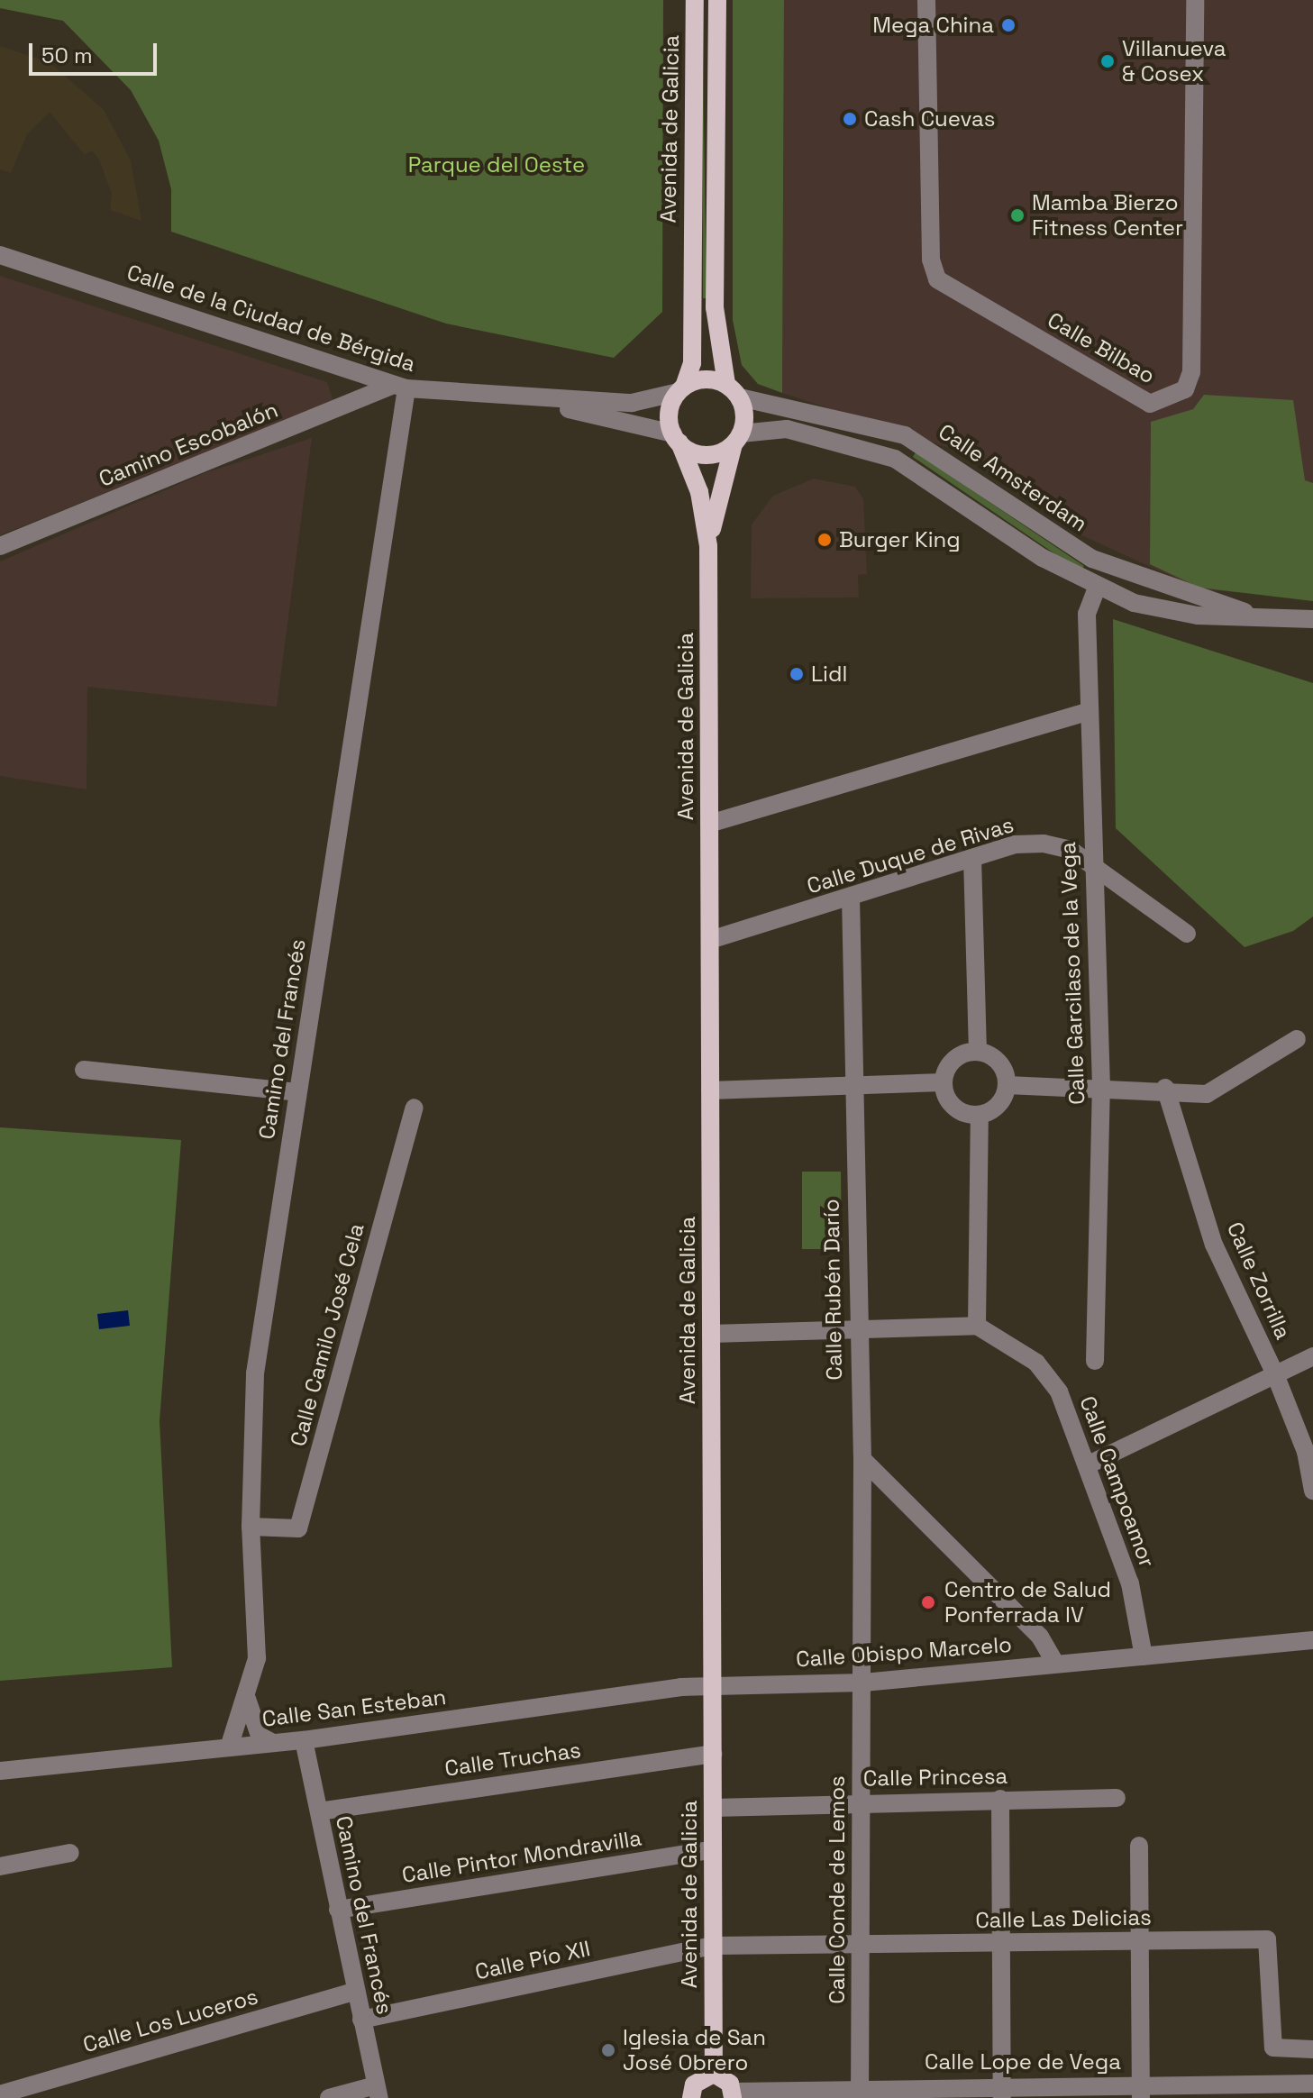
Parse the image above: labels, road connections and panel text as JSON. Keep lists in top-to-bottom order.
{
  "streets": {
    "main road": ["Avenida de Galicia"],
    "street": [
      "Calle de la Ciudad de Bérgida",
      "Calle Bilbao",
      "Camino Escobalón",
      "Calle Amsterdam",
      "Calle Duque de Rivas",
      "Calle Garcilaso de la Vega",
      "Camino del Francés",
      "Calle Zorrilla",
      "Calle Rubén Darío",
      "Calle Camilo José Cela",
      "Calle Campoamor",
      "Calle Obispo Marcelo",
      "Calle San Esteban",
      "Calle Truchas",
      "Calle Princesa",
      "Calle Pintor Mondravilla",
      "Calle Conde de Lemos",
      "Calle Las Delicias",
      "Calle Pío XII",
      "Calle Los Luceros",
      "Calle Lope de Vega"
    ]
  },
  "crossings": [
    ["Avenida de Galicia", "Calle de la Ciudad de Bérgida"],
    ["Avenida de Galicia", "Calle Amsterdam"],
    ["Avenida de Galicia", "Calle Duque de Rivas"],
    ["Avenida de Galicia", "Calle Obispo Marcelo"],
    ["Avenida de Galicia", "Calle San Esteban"],
    ["Avenida de Galicia", "Calle Truchas"],
    ["Avenida de Galicia", "Calle Princesa"],
    ["Avenida de Galicia", "Calle Pintor Mondravilla"],
    ["Avenida de Galicia", "Calle Las Delicias"],
    ["Avenida de Galicia", "Calle Pío XII"],
    ["Calle de la Ciudad de Bérgida", "Camino Escobalón"],
    ["Calle de la Ciudad de Bérgida", "Calle Amsterdam"],
    ["Calle de la Ciudad de Bérgida", "Camino del Francés"],
    ["Camino Escobalón", "Camino del Francés"],
    ["Calle Amsterdam", "Calle Garcilaso de la Vega"],
    ["Calle Duque de Rivas", "Calle Garcilaso de la Vega"],
    ["Calle Duque de Rivas", "Calle Rubén Darío"],
    ["Camino del Francés", "Calle Camilo José Cela"],
    ["Camino del Francés", "Calle San Esteban"],
    ["Camino del Francés", "Calle Truchas"],
    ["Camino del Francés", "Calle Pintor Mondravilla"],
    ["Camino del Francés", "Calle Pío XII"],
    ["Camino del Francés", "Calle Los Luceros"],
    ["Calle Rubén Darío", "Calle Obispo Marcelo"],
    ["Calle Rubén Darío", "Calle Conde de Lemos"],
    ["Calle Campoamor", "Calle Obispo Marcelo"],
    ["Calle Obispo Marcelo", "Calle San Esteban"],
    ["Calle Obispo Marcelo", "Calle Conde de Lemos"],
    ["Calle Princesa", "Calle Conde de Lemos"],
    ["Calle Conde de Lemos", "Calle Las Delicias"],
    ["Calle Conde de Lemos", "Calle Lope de Vega"],
    ["Calle Las Delicias", "Calle Pío XII"]
  ],
  "parks": ["Parque del Oeste"],
  "places": [
    "Mega China",
    "Villanueva & Cosex",
    "Cash Cuevas",
    "Mamba Bierzo Fitness Center",
    "Burger King",
    "Lidl",
    "Centro de Salud Ponferrada IV",
    "Iglesia de San José Obrero"
  ],
  "scale_bar": "50 m"
}
